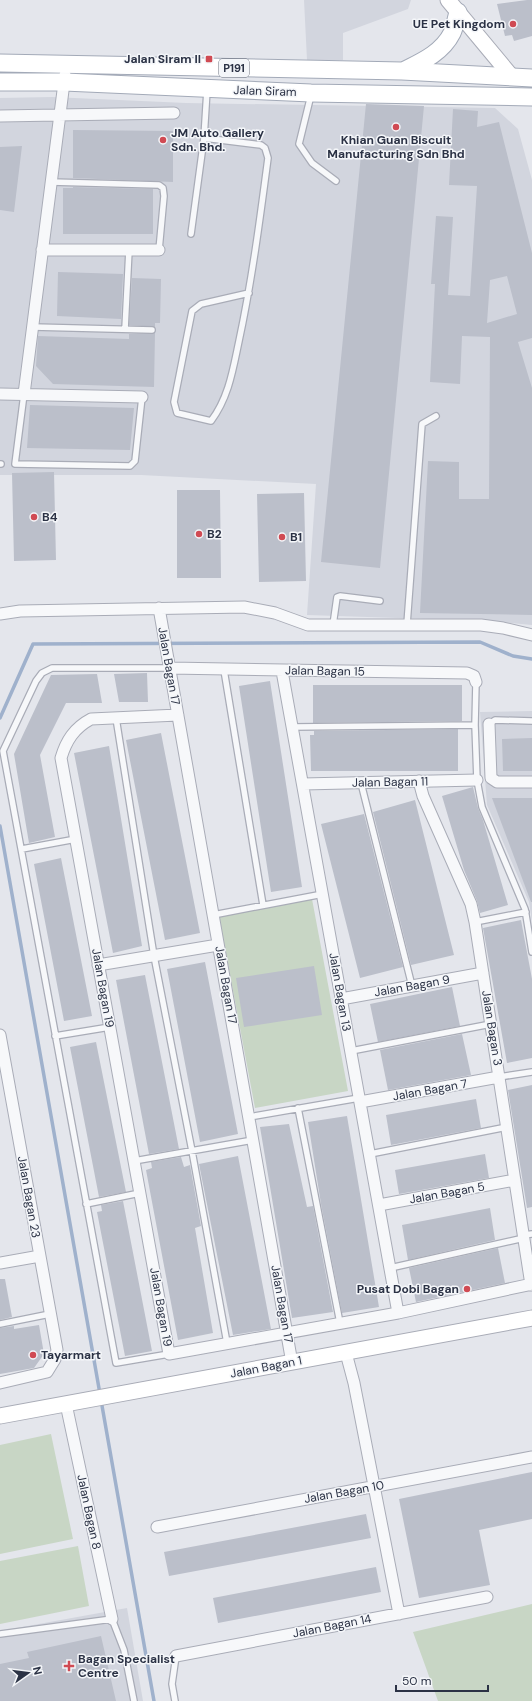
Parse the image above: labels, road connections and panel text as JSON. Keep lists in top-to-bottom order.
{
  "streets": {
    "main road": ["P191", "Jalan Siram"],
    "street": [
      "Jalan Bagan 17",
      "Jalan Bagan 15",
      "Jalan Bagan 11",
      "Jalan Bagan 9",
      "Jalan Bagan 19",
      "Jalan Bagan 13",
      "Jalan Bagan 3",
      "Jalan Bagan 7",
      "Jalan Bagan 5",
      "Jalan Bagan 23",
      "Jalan Bagan 1",
      "Jalan Bagan 10",
      "Jalan Bagan 8",
      "Jalan Bagan 14"
    ]
  },
  "crossings": [
    ["Jalan Bagan 17", "Jalan Bagan 15"],
    ["Jalan Bagan 17", "Jalan Bagan 19"],
    ["Jalan Bagan 17", "Jalan Bagan 1"],
    ["Jalan Bagan 15", "Jalan Bagan 13"],
    ["Jalan Bagan 11", "Jalan Bagan 13"],
    ["Jalan Bagan 11", "Jalan Bagan 3"],
    ["Jalan Bagan 9", "Jalan Bagan 13"],
    ["Jalan Bagan 9", "Jalan Bagan 3"],
    ["Jalan Bagan 13", "Jalan Bagan 7"],
    ["Jalan Bagan 13", "Jalan Bagan 5"],
    ["Jalan Bagan 3", "Jalan Bagan 7"],
    ["Jalan Bagan 3", "Jalan Bagan 5"],
    ["Jalan Bagan 1", "Jalan Bagan 8"]
  ],
  "places": {
    "other": [
      "UE Pet Kingdom",
      "Khian Guan Biscuit Manufacturing Sdn Bhd",
      "JM Auto Gallery Sdn. Bhd.",
      "B4",
      "B2",
      "B1",
      "Pusat Dobi Bagan",
      "Tayarmart"
    ],
    "transit": ["Jalan Siram II"],
    "health": ["Bagan Specialist Centre"]
  },
  "scale_bar": "50 m",
  "north": "right"
}
